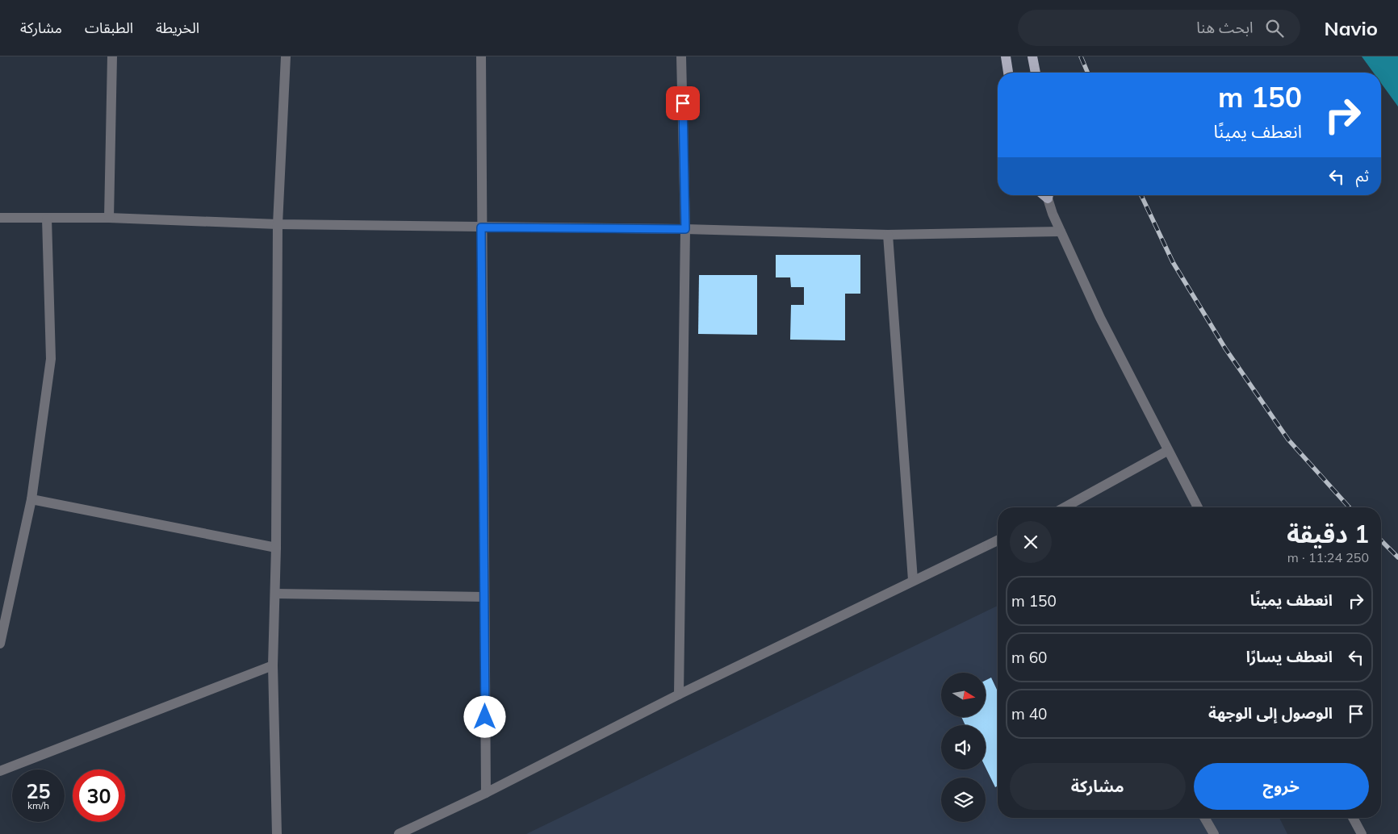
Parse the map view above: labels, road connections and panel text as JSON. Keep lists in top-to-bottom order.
{
  "north": "right",
  "page": {
    "header": "Navio",
    "search": "ابحث هنا",
    "nav": ["الخريطة", "الطبقات", "مشاركة"],
    "turn": ["150 m", "انعطف يمينًا"],
    "then": "ثم",
    "heading": ["1 دقيقة", "250 m · 11:24"],
    "list": [
      {
        "name": "انعطف يمينًا",
        "value": "150 m"
      },
      {
        "name": "انعطف يسارًا",
        "value": "60 m"
      },
      {
        "name": "الوصول إلى الوجهة",
        "value": "40 m"
      }
    ],
    "buttons": ["خروج", "مشاركة"],
    "speed": "25 km/h",
    "limit": "30"
  }
}
